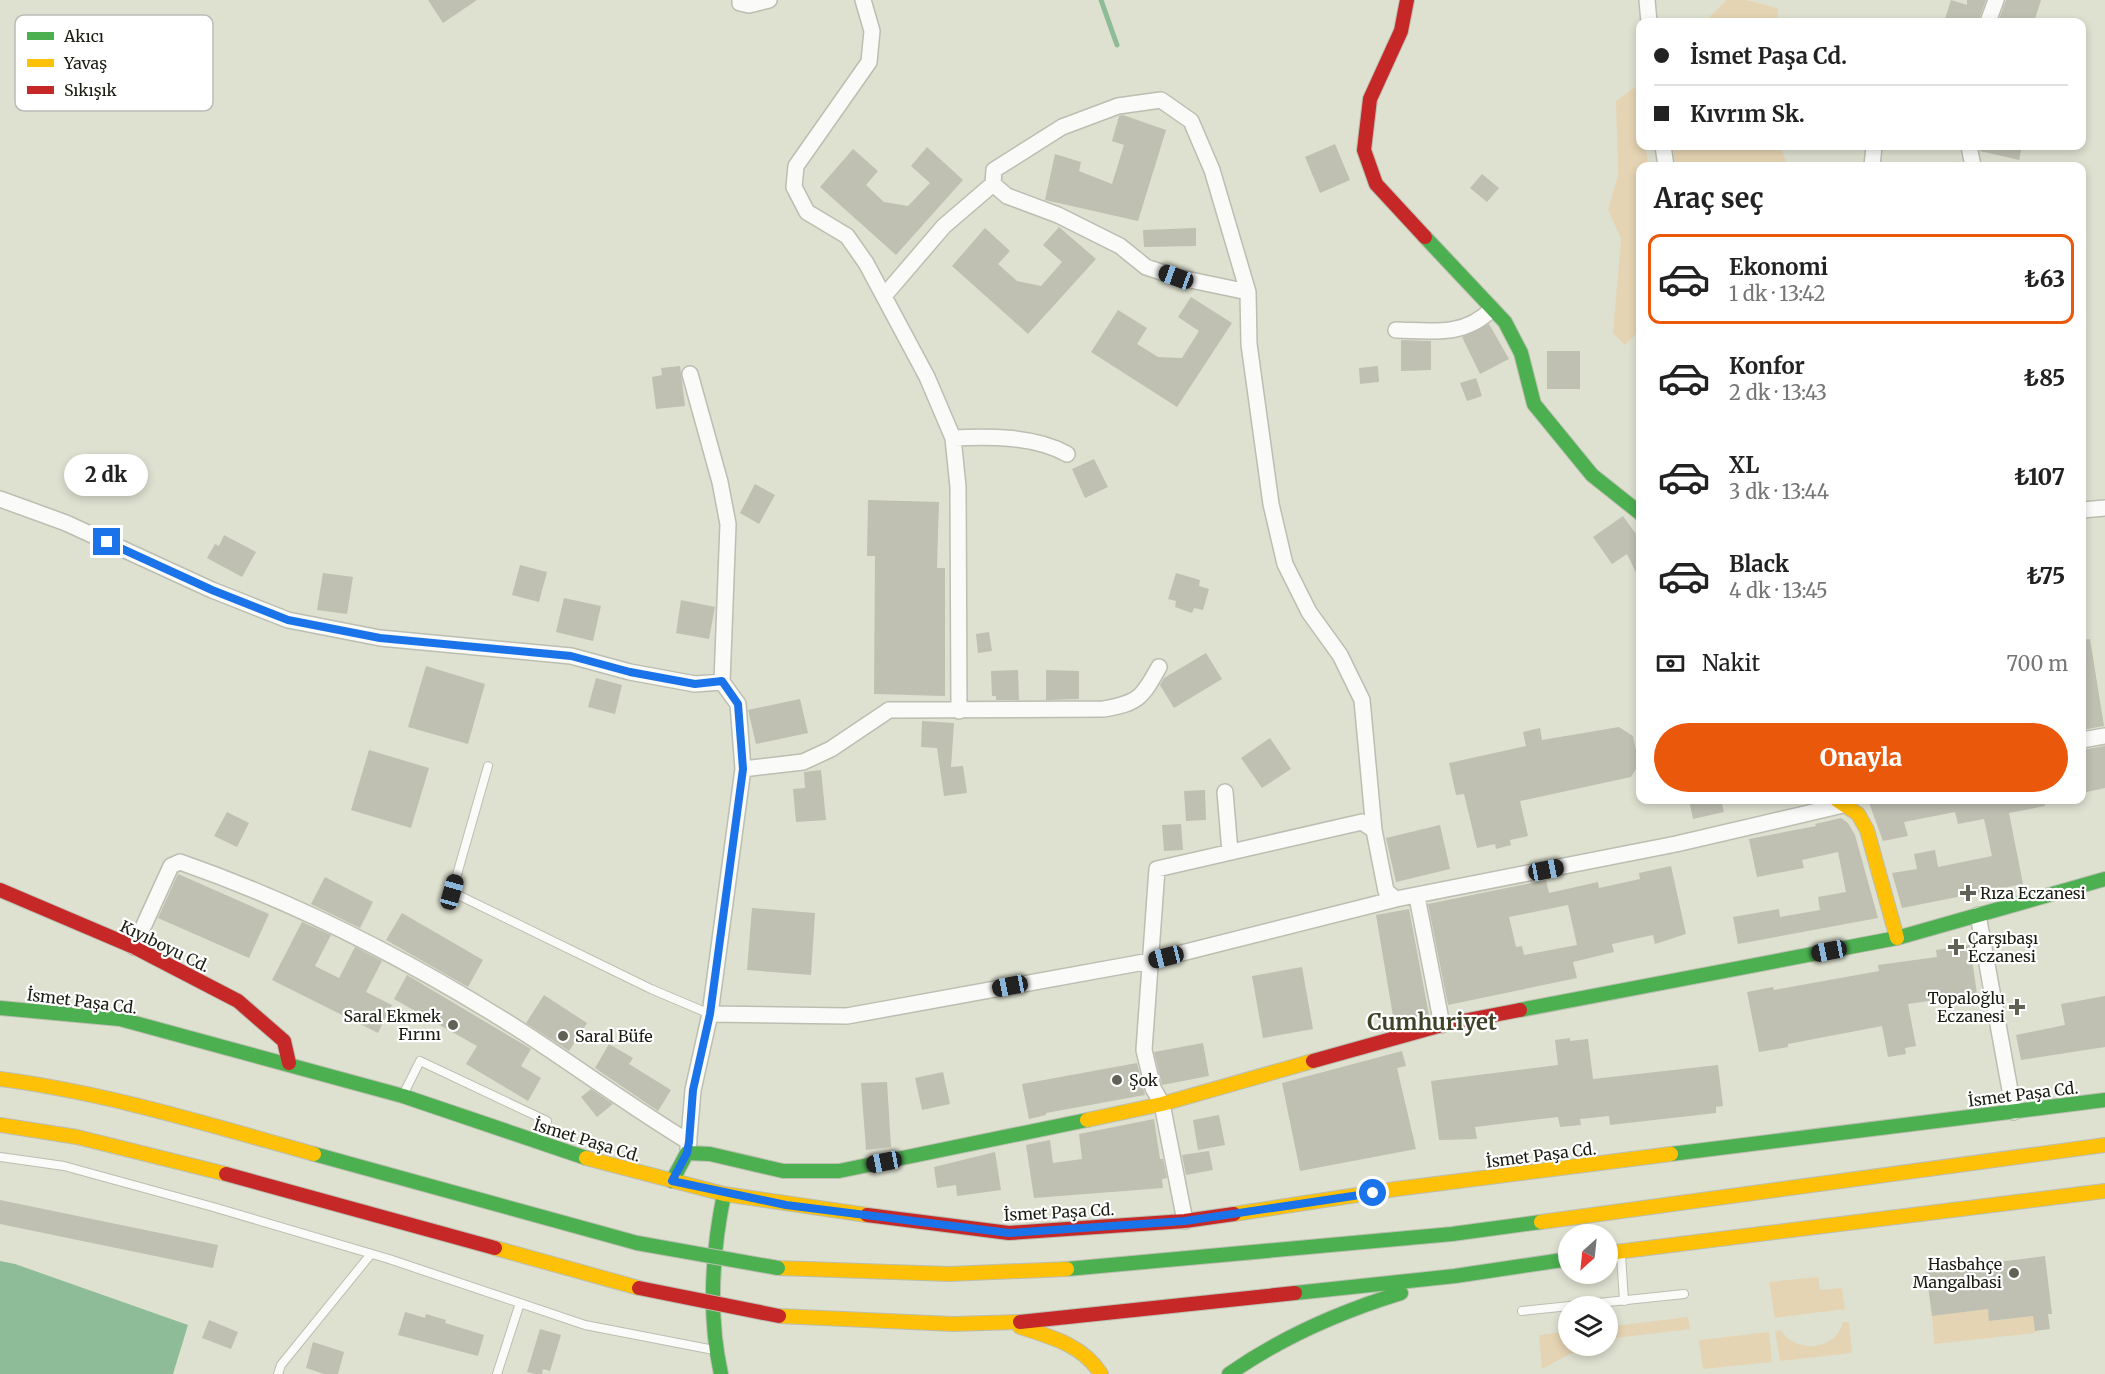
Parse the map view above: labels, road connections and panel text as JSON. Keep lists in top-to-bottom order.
{
  "streets": {
    "main road": ["Kıyıboyu Cd.", "İsmet Paşa Cd."]
  },
  "crossings": [
    ["Kıyıboyu Cd.", "İsmet Paşa Cd."]
  ],
  "districts": ["Cumhuriyet"],
  "places": {
    "health": ["Rıza Eczanesi", "Çarşıbaşı Eczanesi", "Topaloğlu Eczanesi"],
    "other": [
      "Saral Ekmek Fırını",
      "Saral Büfe",
      "Şok",
      "Hasbahçe Mangalbasi"
    ]
  },
  "legend": ["Akıcı", "Yavaş", "Sıkışık"],
  "north": "bottom left",
  "page": {
    "banner": ["İsmet Paşa Cd.", "Kıvrım Sk."],
    "heading": "Araç seç",
    "list": [
      {
        "name": "Ekonomi",
        "note": "1 dk · 13:42",
        "value": "₺63"
      },
      {
        "name": "Konfor",
        "note": "2 dk · 13:43",
        "value": "₺85"
      },
      {
        "name": "XL",
        "note": "3 dk · 13:44",
        "value": "₺107"
      },
      {
        "name": "Black",
        "note": "4 dk · 13:45",
        "value": "₺75"
      }
    ],
    "bubble": "2 dk",
    "pay": ["Nakit", "700 m"],
    "buttons": "Onayla"
  }
}
